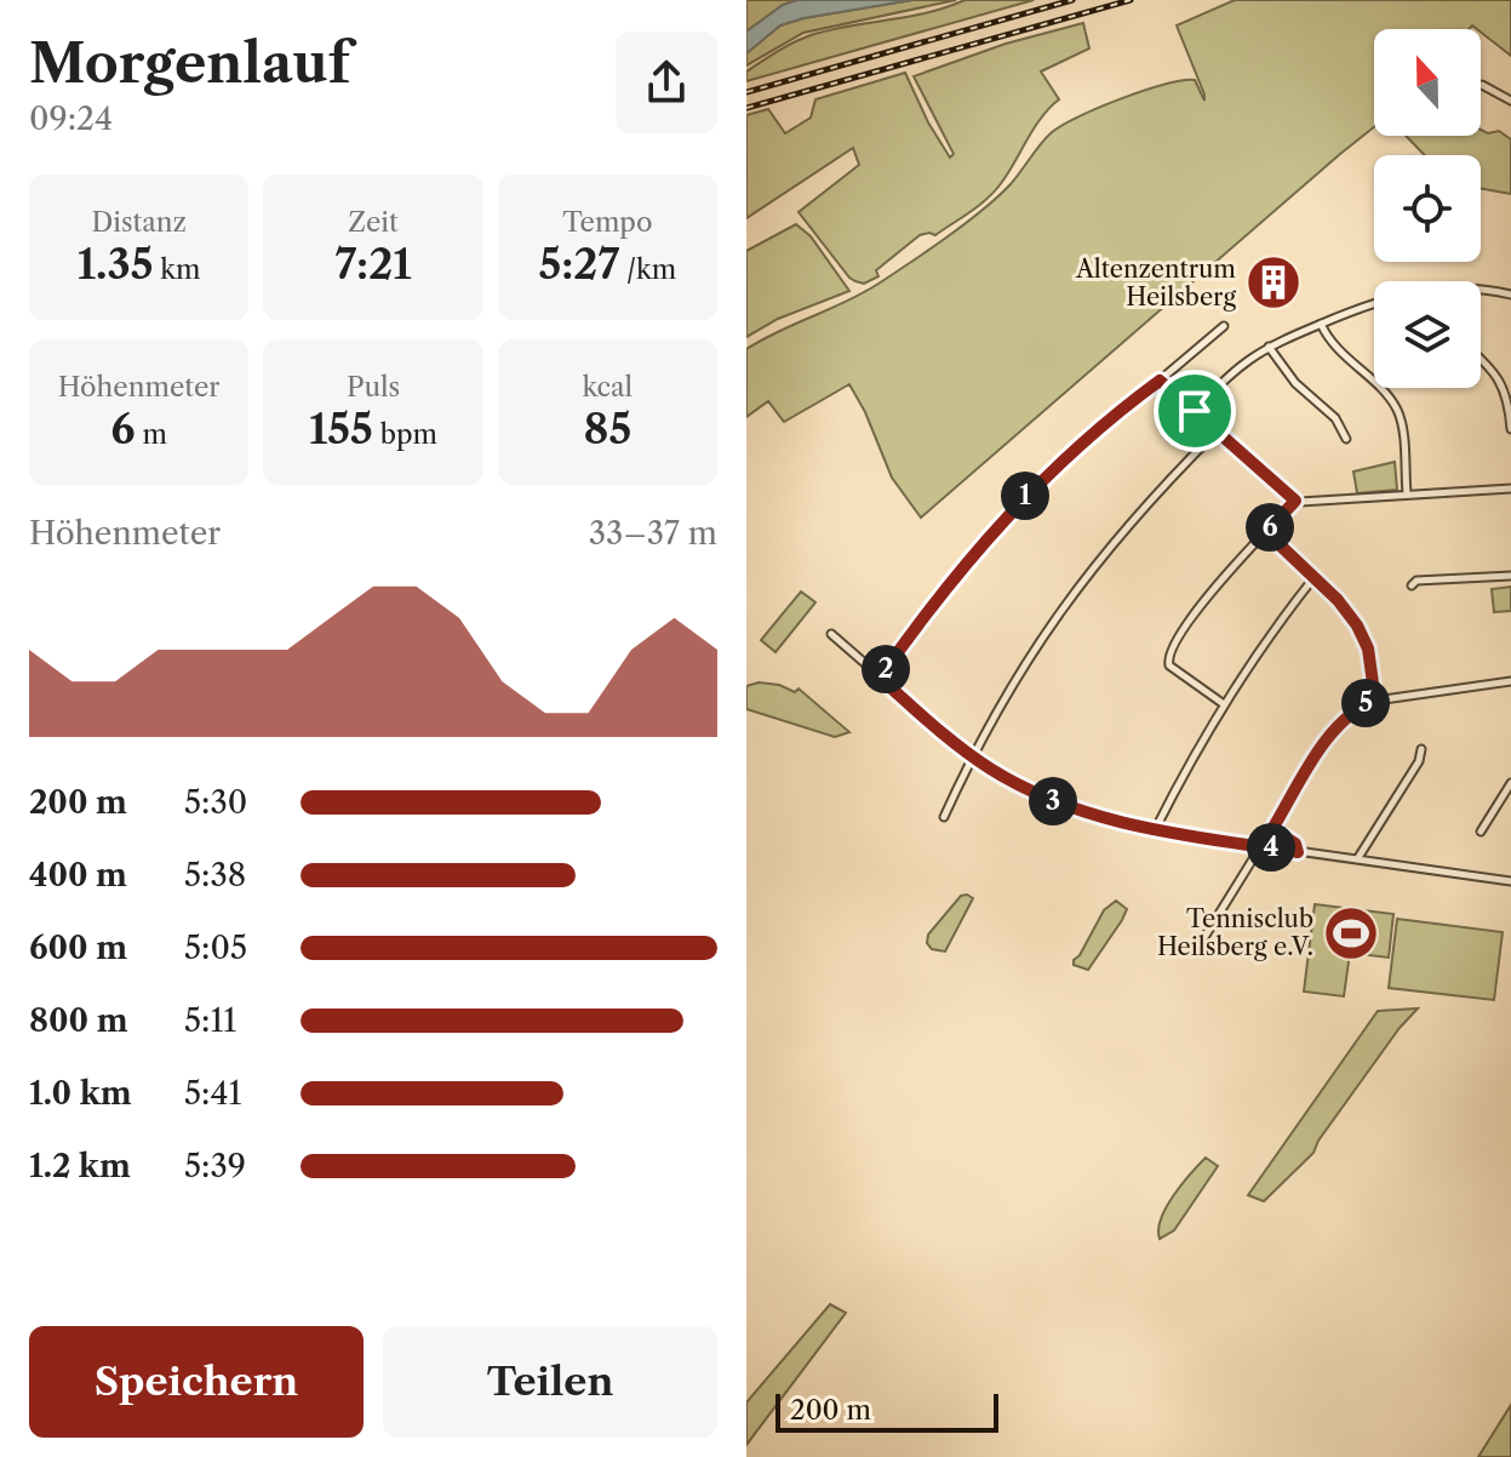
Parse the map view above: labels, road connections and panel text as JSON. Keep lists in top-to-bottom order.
{
  "places": {
    "building": ["Altenzentrum Heilsberg"],
    "sports": ["Tennisclub Heilsberg e.V."]
  },
  "scale_bar": "200 m",
  "north": "top",
  "page": {
    "heading": ["Morgenlauf", "09:24"],
    "stats": [
      ["Distanz", "1.35 km"],
      ["Zeit", "7:21"],
      ["Tempo", "5:27 /km"],
      ["Höhenmeter", "6 m"],
      ["Puls", "155 bpm"],
      ["kcal", "85"]
    ],
    "pins": [
      "1",
      "6",
      "2",
      "5",
      "3",
      "4"
    ],
    "chart": ["Höhenmeter", "33–37 m"],
    "list": [
      {
        "name": "200 m",
        "note": "5:30"
      },
      {
        "name": "400 m",
        "note": "5:38"
      },
      {
        "name": "600 m",
        "note": "5:05"
      },
      {
        "name": "800 m",
        "note": "5:11"
      },
      {
        "name": "1.0 km",
        "note": "5:41"
      },
      {
        "name": "1.2 km",
        "note": "5:39"
      }
    ],
    "buttons": ["Speichern", "Teilen"],
    "scale": "200 m"
  }
}
